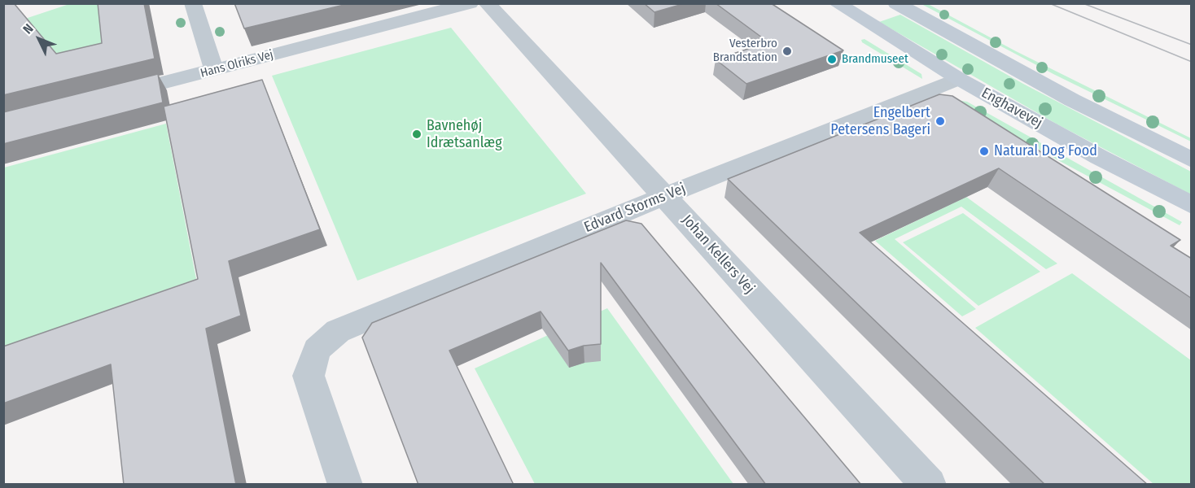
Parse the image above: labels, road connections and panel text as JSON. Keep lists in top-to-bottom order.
{
  "streets": {
    "street": [
      "Hans Olriks Vej",
      "Enghavevej",
      "Edvard Storms Vej",
      "Johan Kellers Vej"
    ]
  },
  "crossings": [
    ["Enghavevej", "Edvard Storms Vej"],
    ["Edvard Storms Vej", "Johan Kellers Vej"]
  ],
  "places": [
    "Vesterbro Brandstation",
    "Brandmuseet",
    "Engelbert Petersens Bageri",
    "Bavnehøj Idrætsanlæg",
    "Natural Dog Food"
  ],
  "north": "top left"
}
